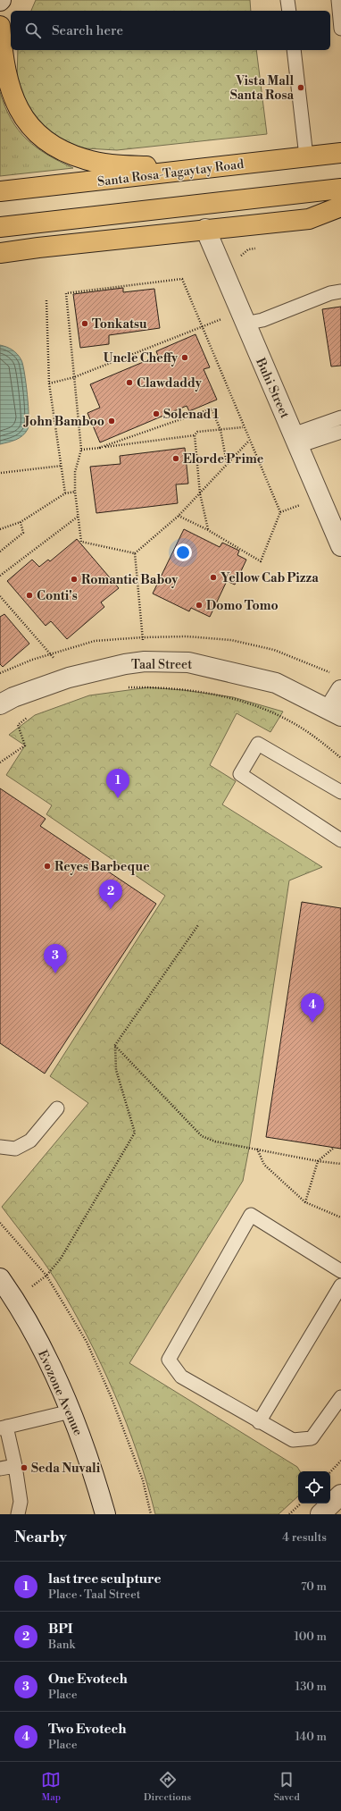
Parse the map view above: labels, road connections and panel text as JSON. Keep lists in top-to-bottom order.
{
  "streets": {
    "main road": ["Santa Rosa-Tagaytay Road"],
    "street": ["Buhi Street", "Taal Street", "Evozone Avenue"]
  },
  "places": [
    "Vista Mall Santa Rosa",
    "Tonkatsu",
    "Uncle Cheffy",
    "Clawdaddy",
    "Solenad 1",
    "John Bamboo",
    "Elorde Prime",
    "Yellow Cab Pizza",
    "Romantic Baboy",
    "Conti's",
    "Domo Tomo",
    "Reyes Barbeque",
    "Seda Nuvali"
  ],
  "page": {
    "search": "Search here",
    "pins": [
      "1",
      "2",
      "3",
      "4"
    ],
    "heading": ["Nearby", "4 results"],
    "list": [
      {
        "mark": "1",
        "name": "last tree sculpture",
        "note": "Place · Taal Street",
        "value": "70 m"
      },
      {
        "mark": "2",
        "name": "BPI",
        "note": "Bank",
        "value": "100 m"
      },
      {
        "mark": "3",
        "name": "One Evotech",
        "note": "Place",
        "value": "130 m"
      },
      {
        "mark": "4",
        "name": "Two Evotech",
        "note": "Place",
        "value": "140 m"
      }
    ],
    "nav": ["Map", "Directions", "Saved"]
  }
}
